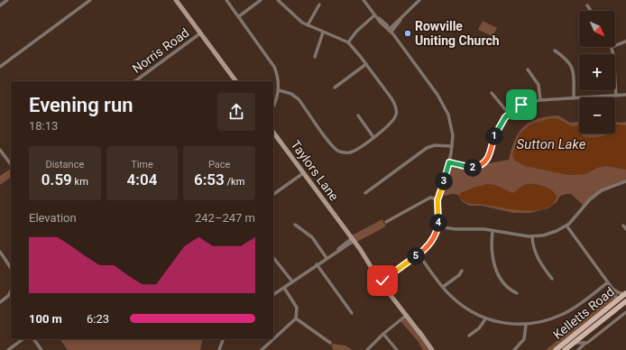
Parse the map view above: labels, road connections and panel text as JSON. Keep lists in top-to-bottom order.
{
  "streets": {
    "main road": ["Taylors Lane", "Kelletts Road"],
    "street": ["Norris Road"]
  },
  "water": ["Sutton Lake"],
  "places": ["Rowville Uniting Church"],
  "north": "bottom right",
  "page": {
    "map_buttons": ["+", "−"],
    "heading": ["Evening run", "18:13"],
    "pins": [
      "1",
      "2",
      "3",
      "4",
      "5"
    ],
    "stats": [
      ["Distance", "0.59 km"],
      ["Time", "4:04"],
      ["Pace", "6:53 /km"]
    ],
    "chart": ["Elevation", "242–247 m"],
    "list": [
      {
        "name": "100 m",
        "note": "6:23"
      }
    ]
  }
}
